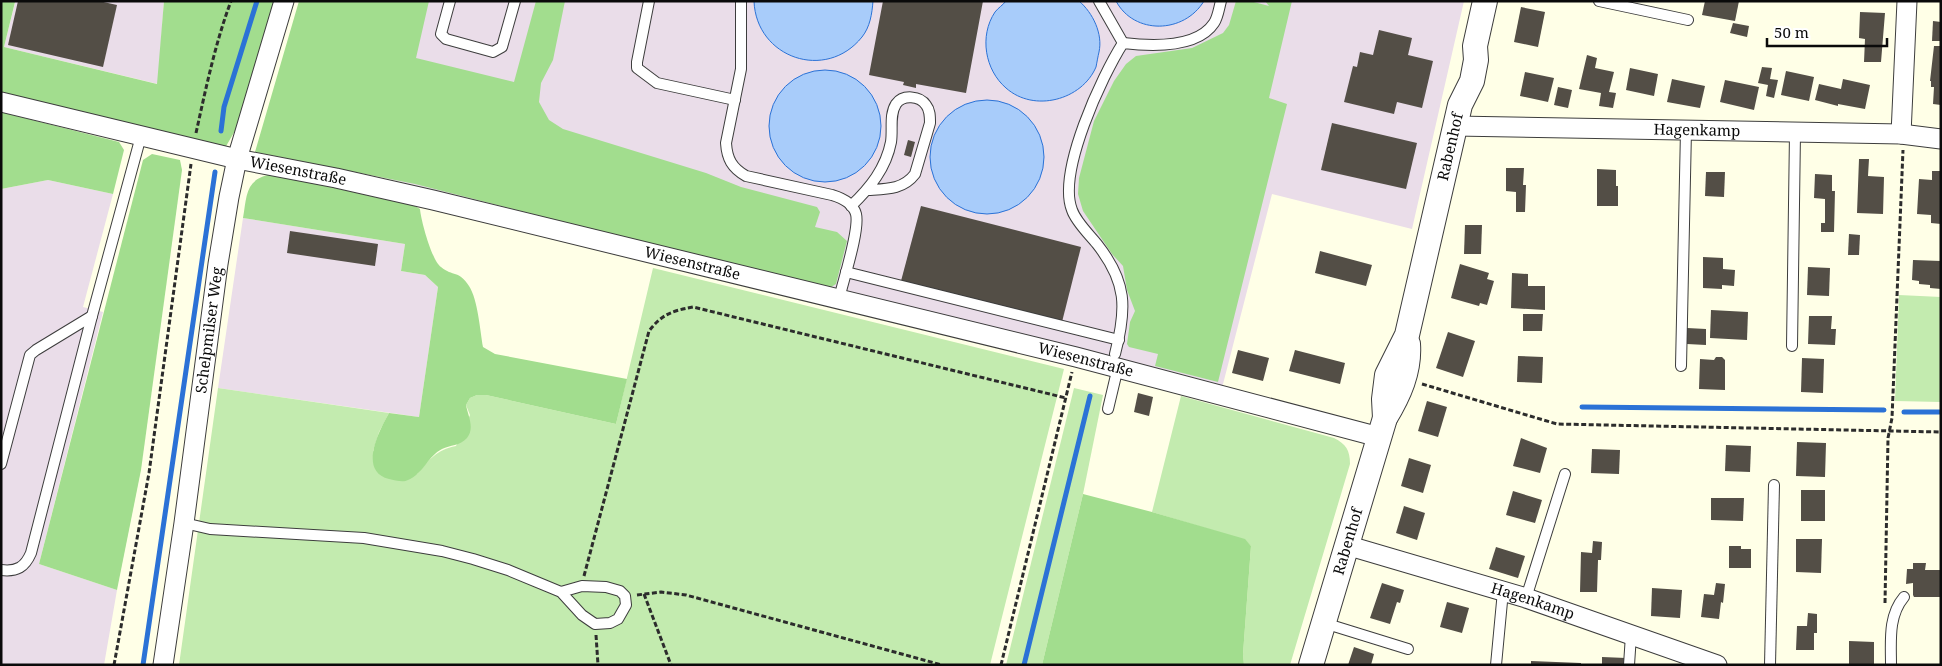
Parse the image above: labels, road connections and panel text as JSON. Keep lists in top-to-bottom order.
{
  "streets": {
    "street": [
      "Hagenkamp",
      "Rabenhof",
      "Wiesenstraße",
      "Schelpmilser Weg"
    ]
  },
  "crossings": [
    ["Hagenkamp", "Rabenhof"],
    ["Rabenhof", "Wiesenstraße"],
    ["Wiesenstraße", "Schelpmilser Weg"]
  ],
  "scale_bar": "50 m"
}
